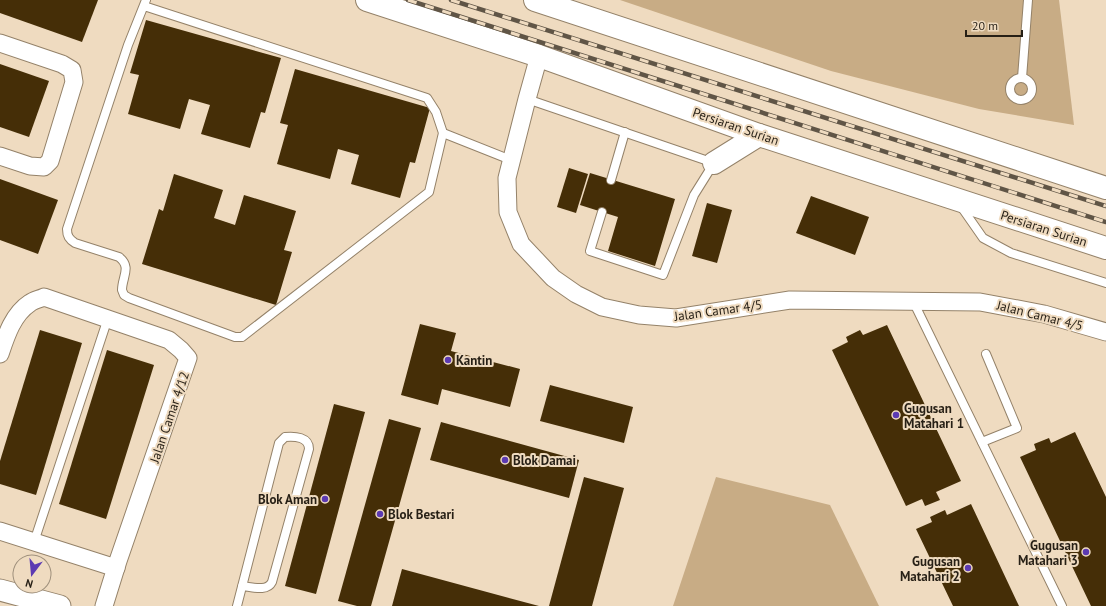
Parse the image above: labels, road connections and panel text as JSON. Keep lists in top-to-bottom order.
{
  "streets": {
    "main road": ["Persiaran Surian"],
    "street": ["Jalan Camar 4/5", "Jalan Camar 4/12"]
  },
  "crossings": [
    ["Persiaran Surian", "Jalan Camar 4/5"]
  ],
  "places": [
    "Kantin",
    "Gugusan Matahari 1",
    "Blok Damai",
    "Blok Aman",
    "Blok Bestari",
    "Gugusan Matahari 3",
    "Gugusan Matahari 2"
  ],
  "scale_bar": "20 m",
  "north": "bottom"
}
